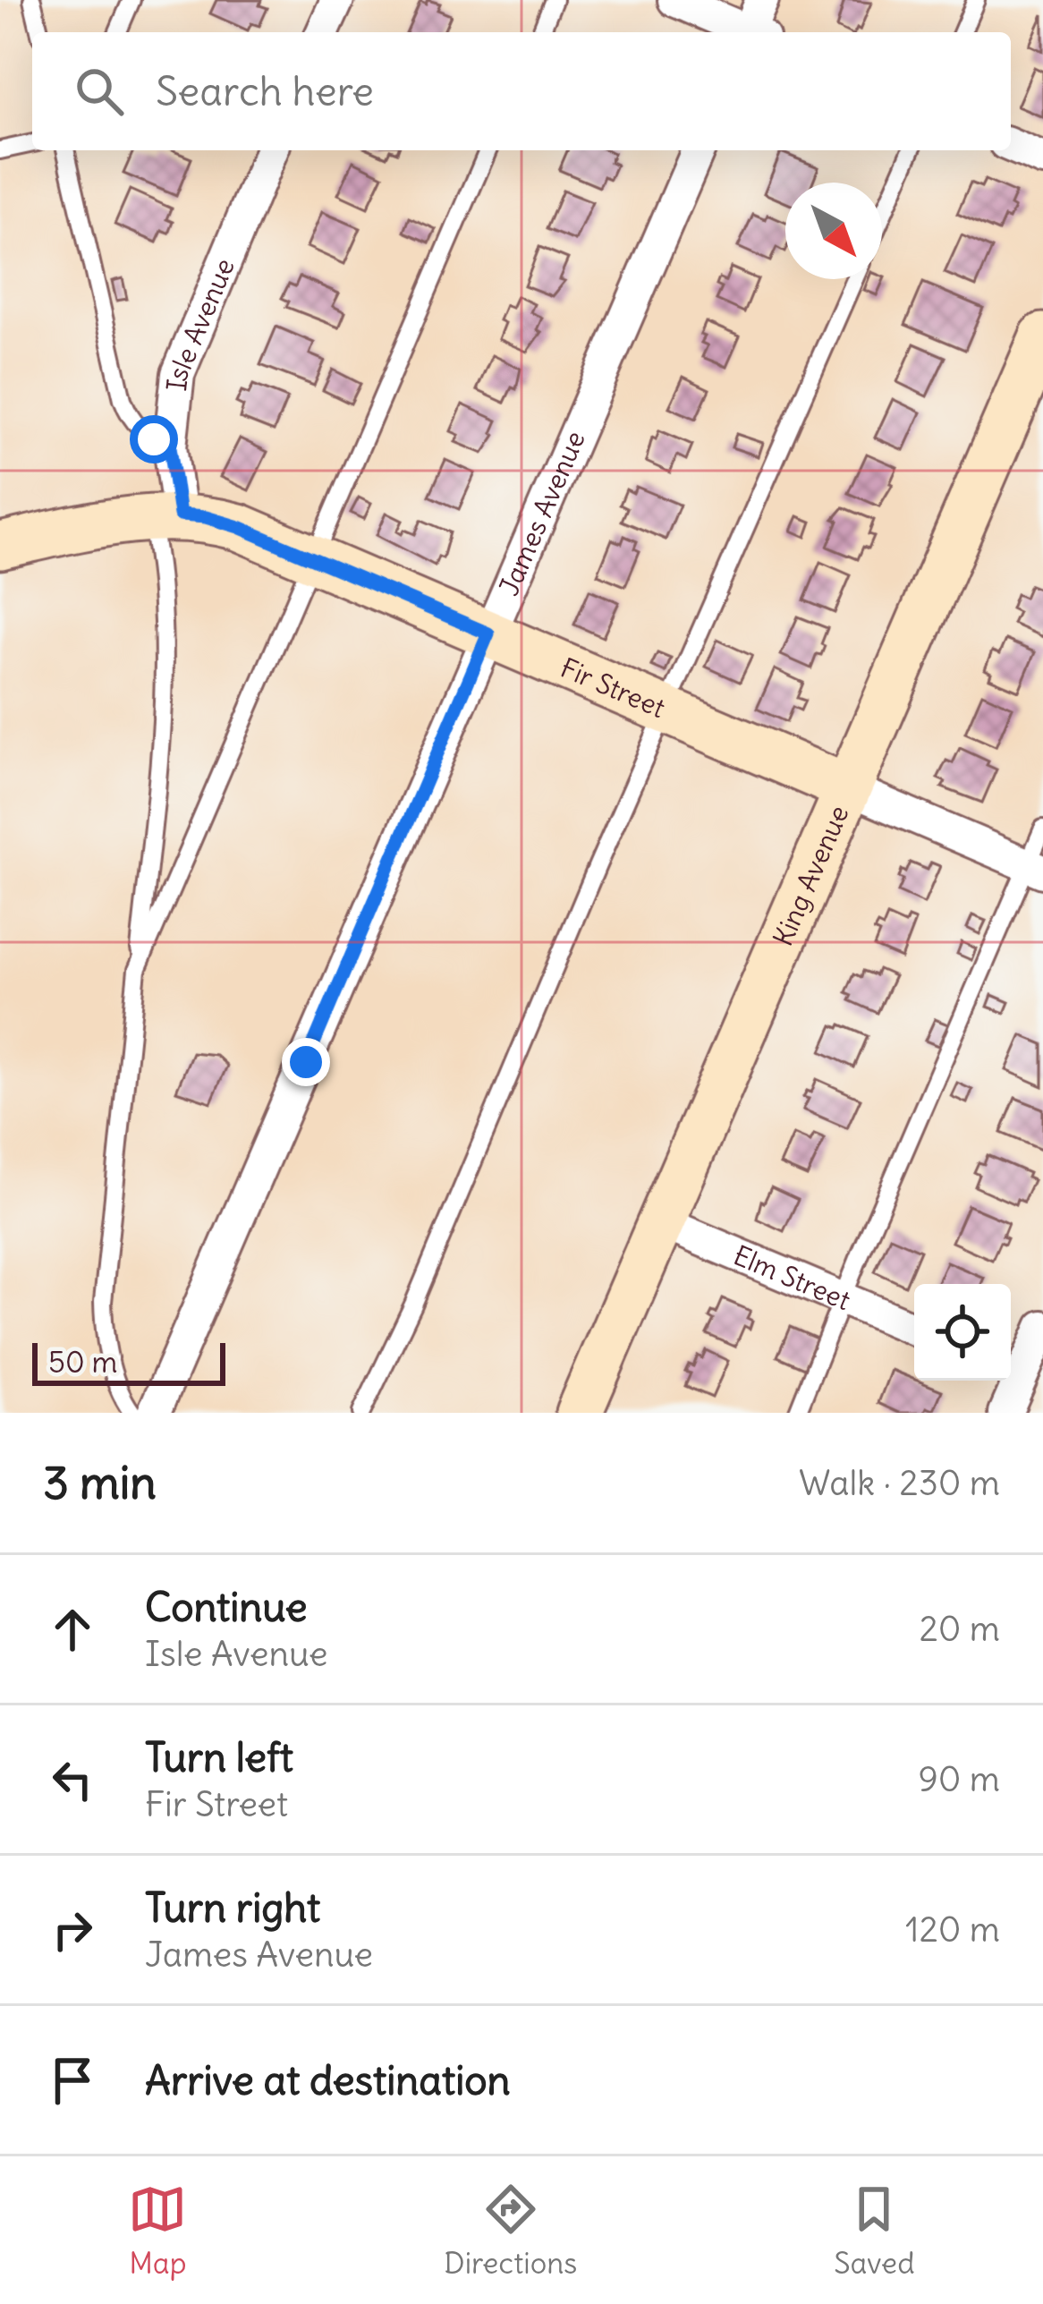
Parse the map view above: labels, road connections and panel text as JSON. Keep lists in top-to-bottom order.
{
  "streets": {
    "street": [
      "Isle Avenue",
      "James Avenue",
      "Fir Street",
      "King Avenue",
      "Elm Street"
    ]
  },
  "crossings": [
    ["Isle Avenue", "Fir Street"],
    ["James Avenue", "Fir Street"],
    ["Fir Street", "King Avenue"],
    ["King Avenue", "Elm Street"]
  ],
  "scale_bar": "50 m",
  "north": "bottom right",
  "page": {
    "search": "Search here",
    "scale": "50 m",
    "heading": ["3 min", "Walk · 230 m"],
    "list": [
      ["Continue", "Isle Avenue", "20 m"],
      ["Turn left", "Fir Street", "90 m"],
      ["Turn right", "James Avenue", "120 m"],
      "Arrive at destination"
    ],
    "nav": ["Map", "Directions", "Saved"]
  }
}
